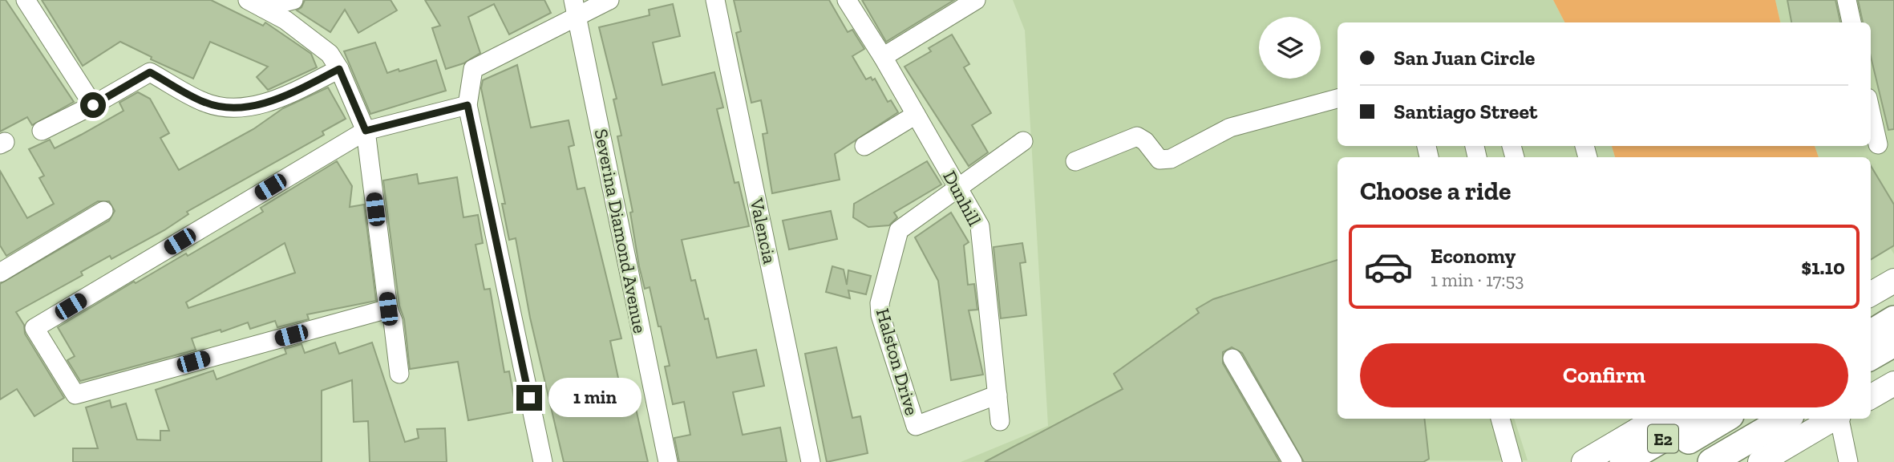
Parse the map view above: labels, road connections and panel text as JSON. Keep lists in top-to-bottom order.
{
  "streets": {
    "highway": ["E2"],
    "street": [
      "Dunhill",
      "Severina Diamond Avenue",
      "Valencia",
      "Halston Drive"
    ]
  },
  "crossings": [
    ["Dunhill", "Halston Drive"]
  ],
  "page": {
    "banner": ["San Juan Circle", "Santiago Street"],
    "heading": "Choose a ride",
    "list": [
      {
        "name": "Economy",
        "note": "1 min · 17:53",
        "value": "$1.10"
      }
    ],
    "buttons": "Confirm",
    "bubble": "1 min"
  }
}
